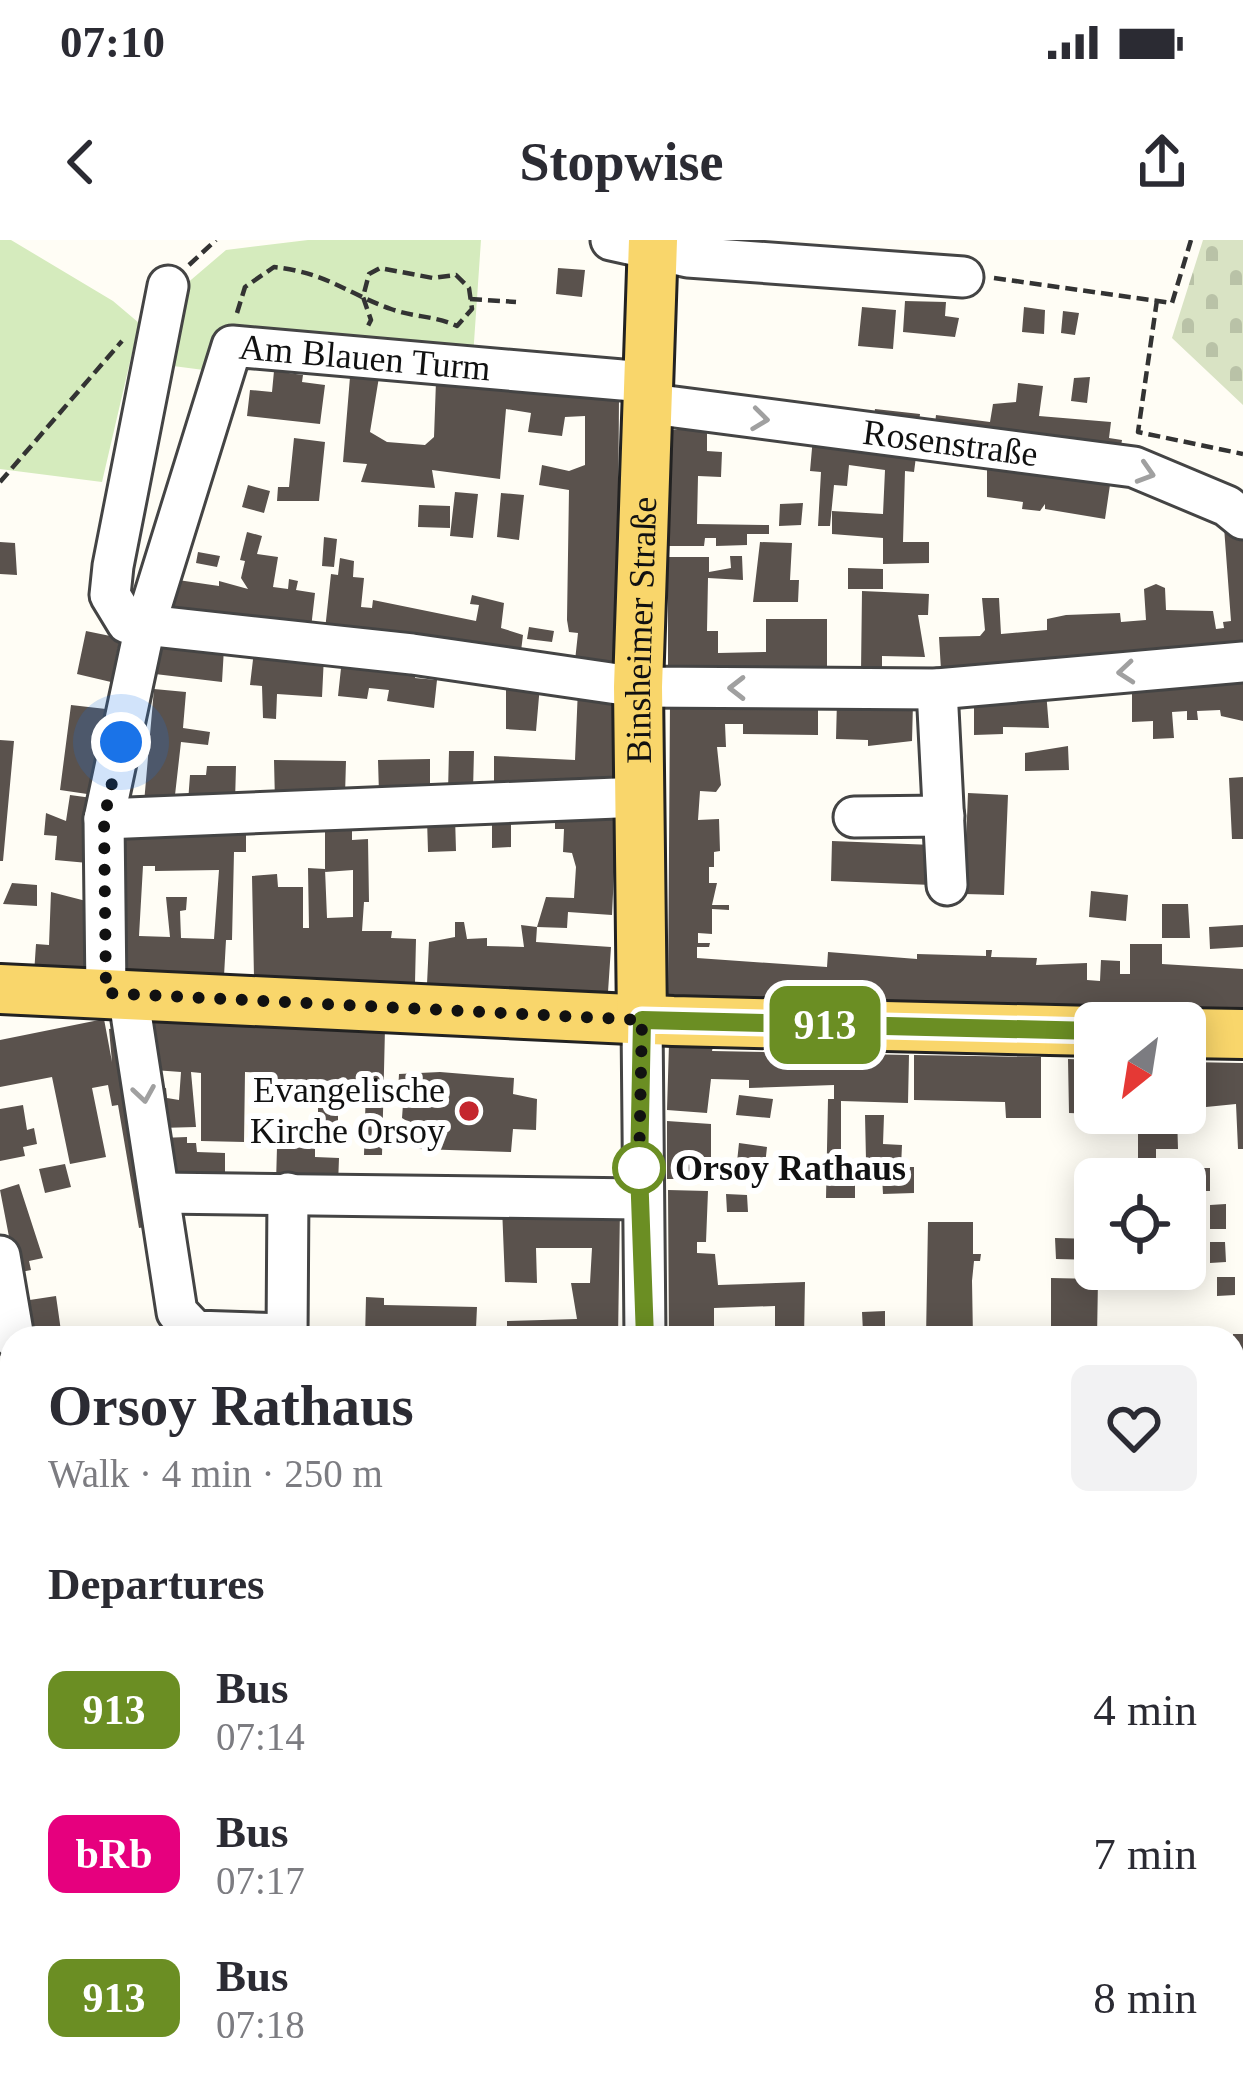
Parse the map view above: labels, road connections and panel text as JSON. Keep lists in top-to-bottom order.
{
  "streets": {
    "main road": ["Binsheimer Straße"],
    "street": ["Am Blauen Turm", "Rosenstraße"]
  },
  "crossings": [
    ["Am Blauen Turm", "Rosenstraße"],
    ["Am Blauen Turm", "Binsheimer Straße"],
    ["Rosenstraße", "Binsheimer Straße"]
  ],
  "places": ["Evangelische Kirche Orsoy", "Orsoy Rathaus"],
  "lines": ["bus line 913"],
  "north": "bottom left",
  "page": {
    "status": "07:10",
    "header": "Stopwise",
    "on_map": "913",
    "heading": [
      ["Orsoy Rathaus", "Walk · 4 min · 250 m"],
      "Departures"
    ],
    "list": [
      {
        "mark": "913",
        "name": "Bus",
        "note": "07:14",
        "value": "4 min"
      },
      {
        "mark": "bRb",
        "name": "Bus",
        "note": "07:17",
        "value": "7 min"
      },
      {
        "mark": "913",
        "name": "Bus",
        "note": "07:18",
        "value": "8 min"
      }
    ]
  }
}
